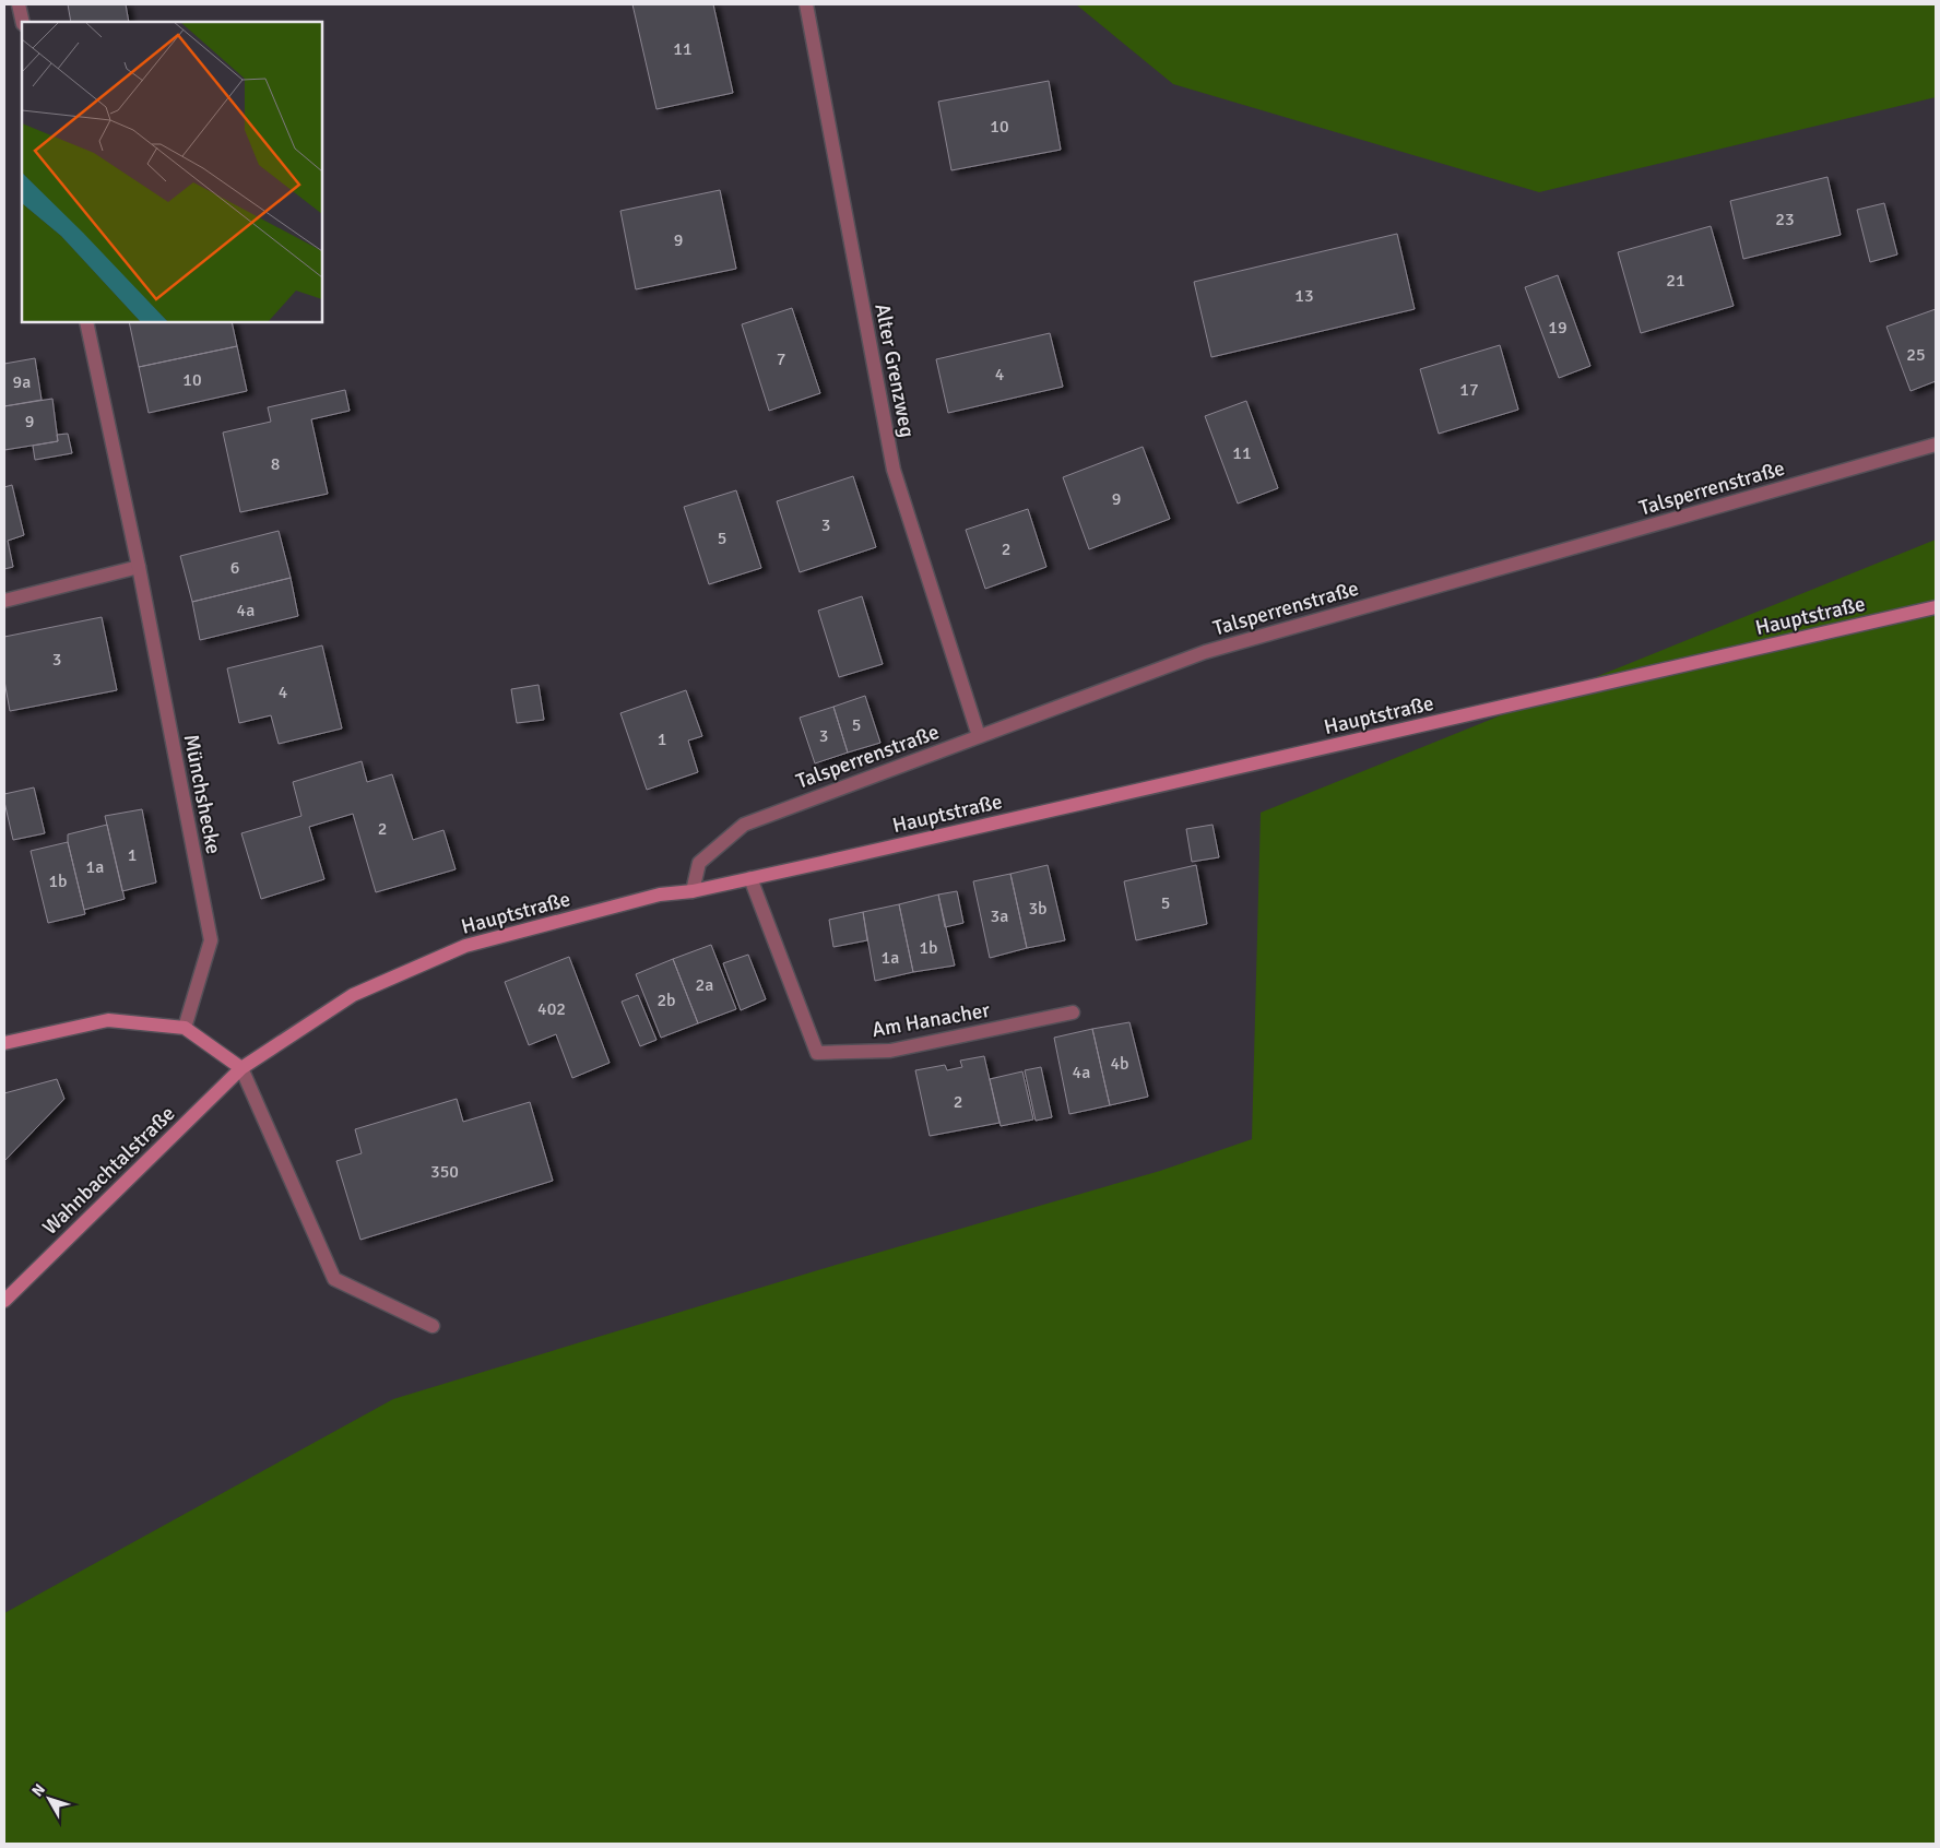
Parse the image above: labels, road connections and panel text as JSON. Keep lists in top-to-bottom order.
{
  "streets": {
    "main road": ["Hauptstraße", "Wahnbachtalstraße"],
    "street": [
      "Alter Grenzweg",
      "Talsperrenstraße",
      "Münchshecke",
      "Am Hanacher"
    ]
  },
  "crossings": [
    ["Alter Grenzweg", "Talsperrenstraße"],
    ["Talsperrenstraße", "Hauptstraße"],
    ["Hauptstraße", "Am Hanacher"],
    ["Hauptstraße", "Wahnbachtalstraße"]
  ],
  "house_numbers": [
    "11",
    "10",
    "23",
    "9",
    "21",
    "13",
    "19",
    "25",
    "7",
    "4",
    "10",
    "9a",
    "17",
    "9",
    "11",
    "8",
    "9",
    "3",
    "5",
    "2",
    "6",
    "4a",
    "3",
    "4",
    "5",
    "3",
    "1",
    "2",
    "1",
    "1a",
    "1b",
    "5",
    "3b",
    "3a",
    "1b",
    "1a",
    "2a",
    "2b",
    "402",
    "4b",
    "4a",
    "2",
    "350"
  ],
  "north": "top left"
}
